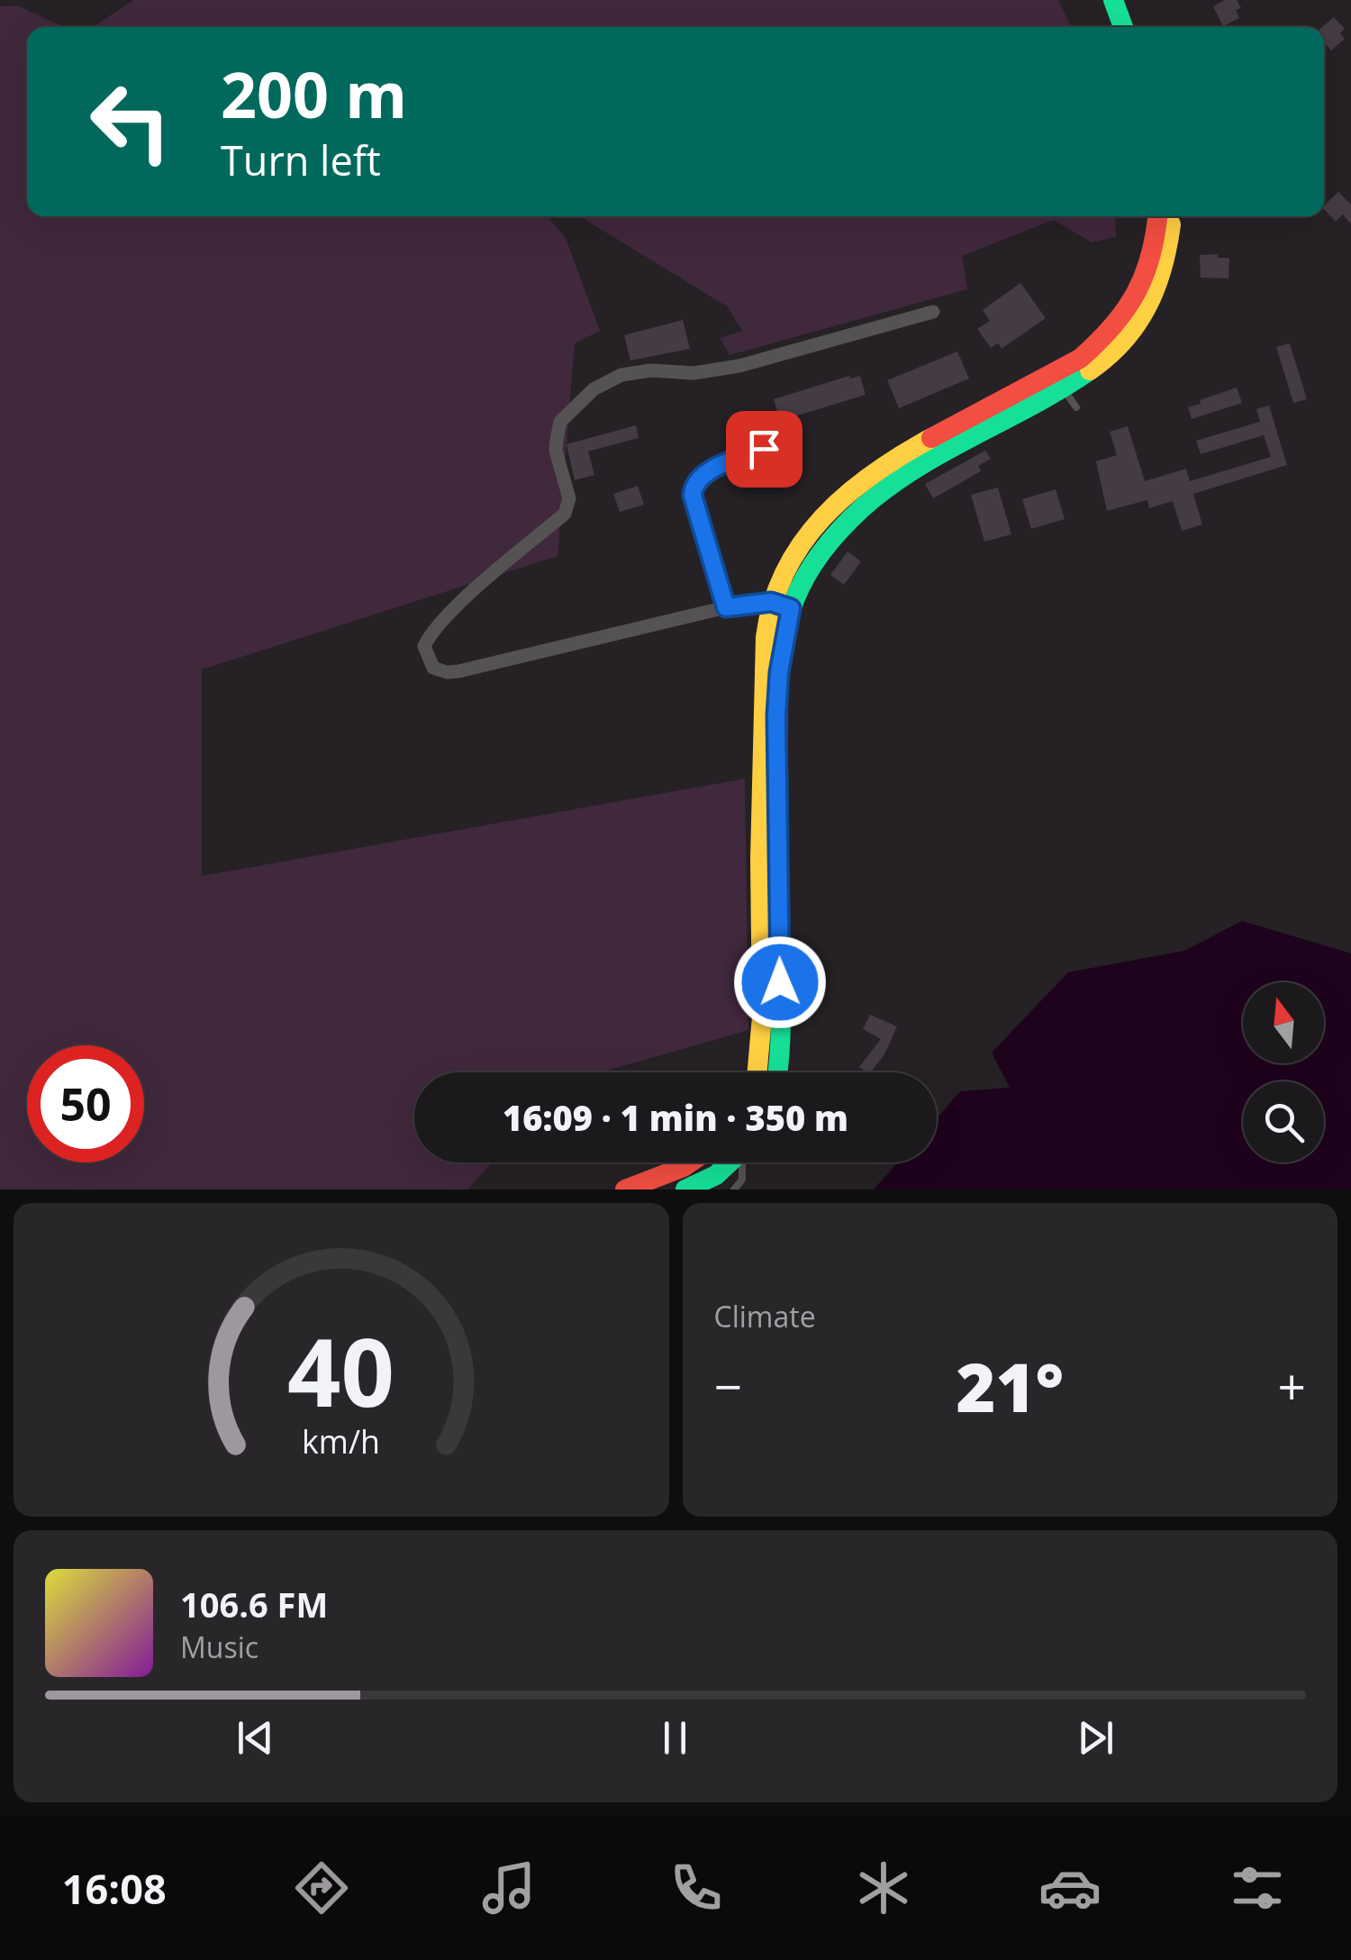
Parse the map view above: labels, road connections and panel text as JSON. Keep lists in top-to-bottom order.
{
  "north": "top",
  "page": {
    "turn": ["200 m", "Turn left"],
    "limit": "50",
    "trip": "16:09 · 1 min · 350 m",
    "tile": "Climate",
    "heat": ["−", "21°", "+"],
    "song": ["106.6 FM", "Music"],
    "tabs": "16:08",
    "gauge": ["40", "km/h"]
  }
}
